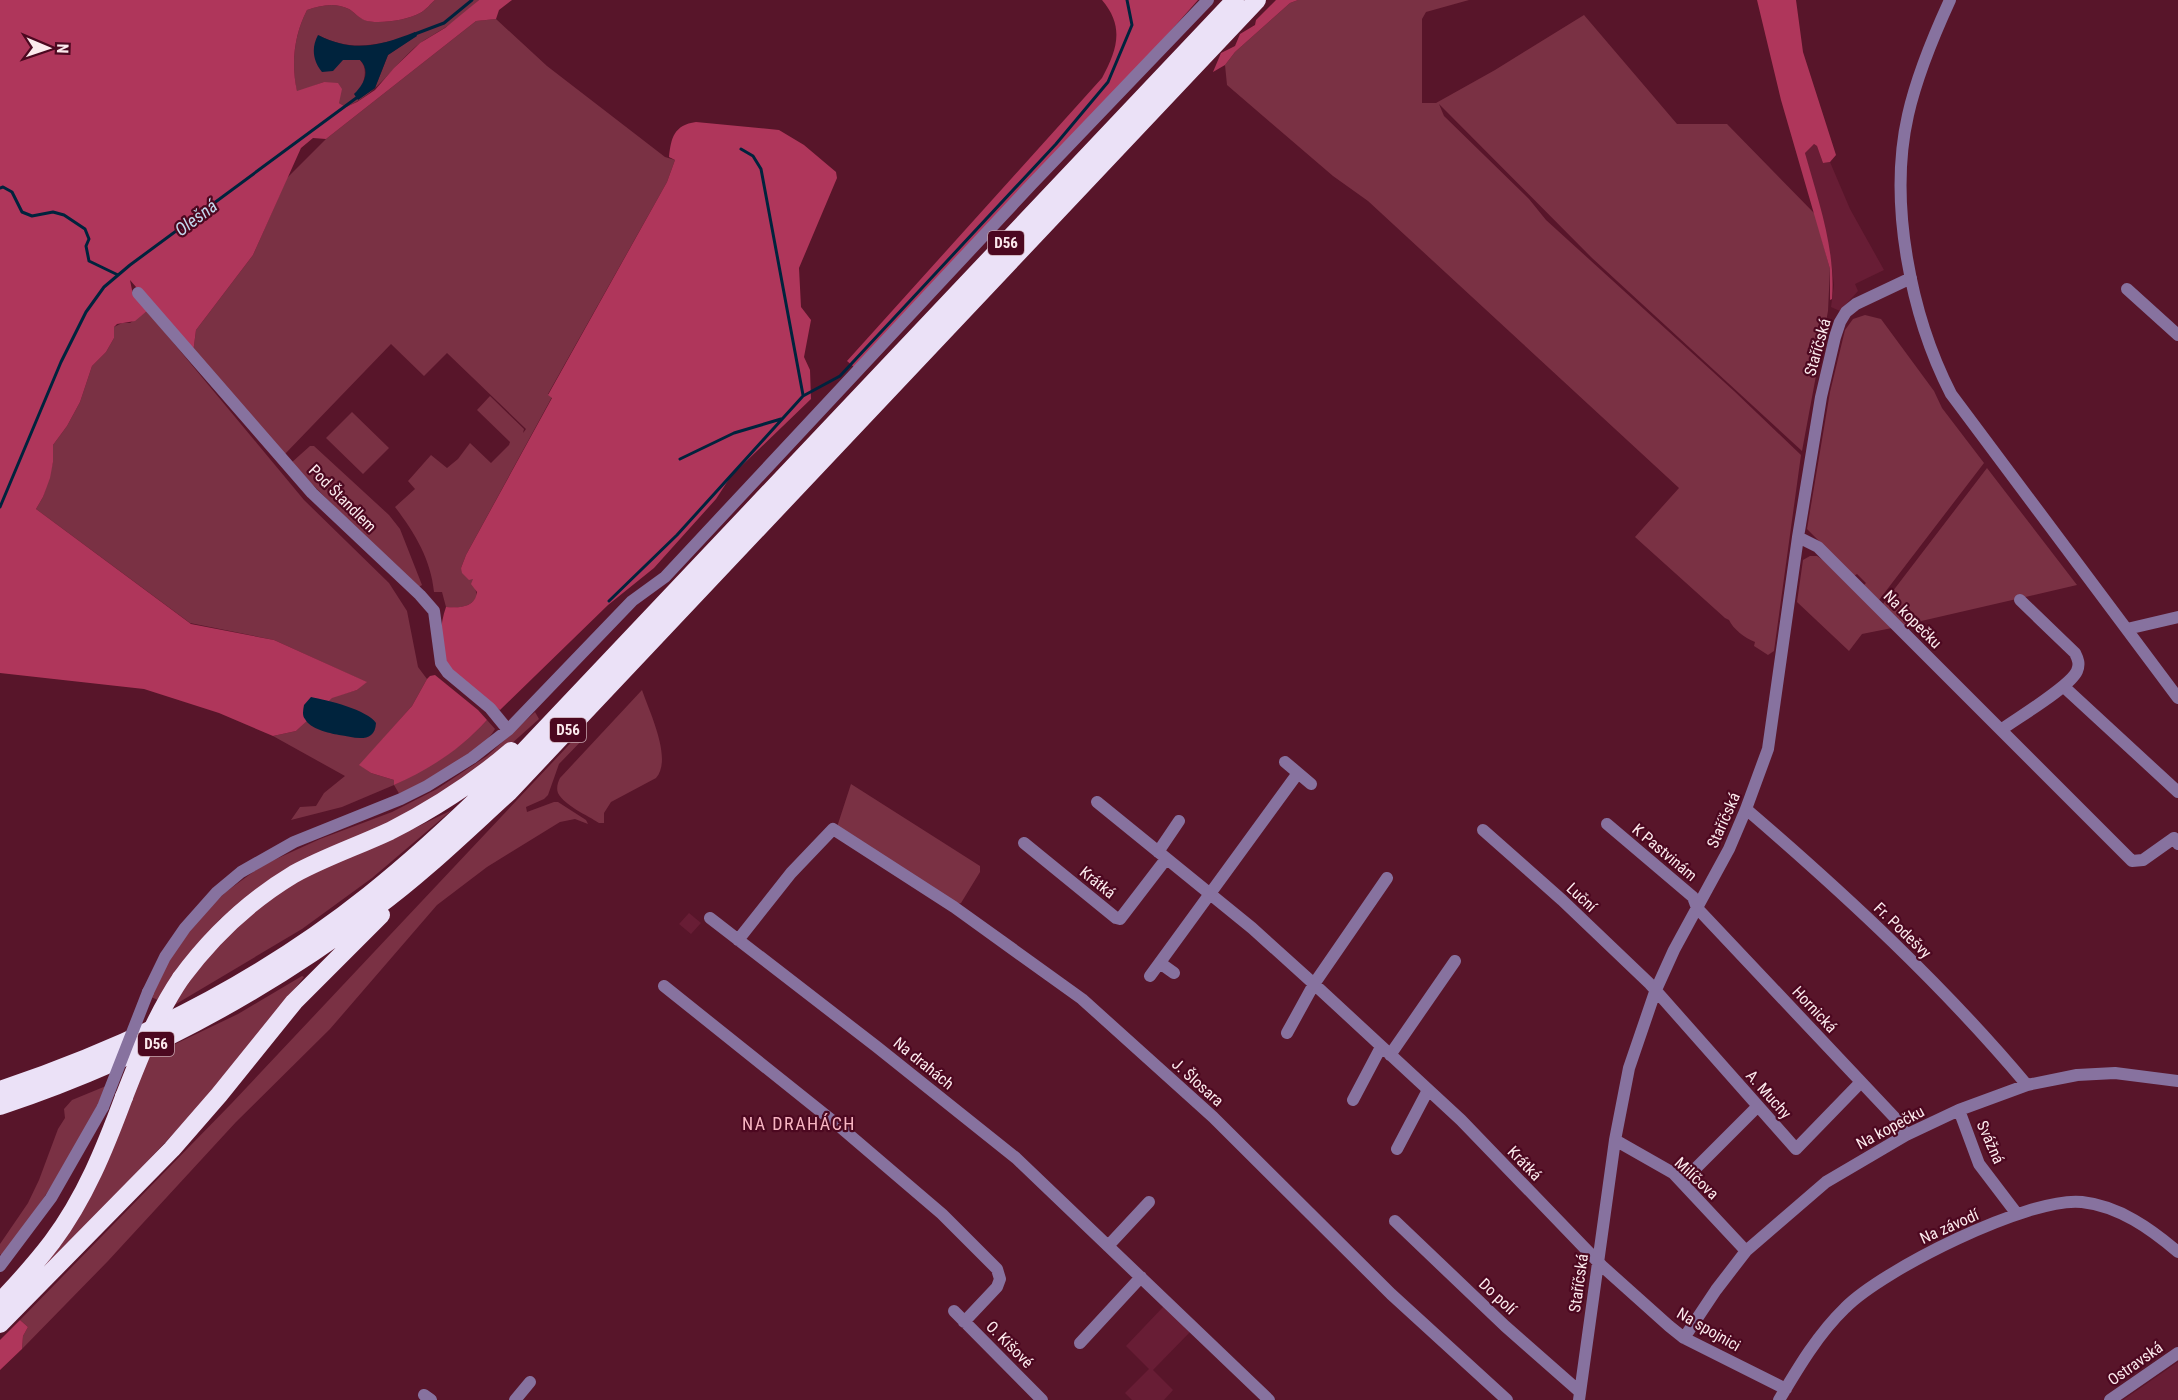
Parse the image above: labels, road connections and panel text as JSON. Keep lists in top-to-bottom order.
{
  "streets": {
    "highway": ["D56"],
    "street": [
      "Staříčská",
      "Pod Štandlem",
      "Na kopečku",
      "K Pastvinám",
      "Krátká",
      "Luční",
      "Fr. Podešvy",
      "Hornická",
      "Na drahách",
      "J. Šlosara",
      "A. Muchy",
      "Svážná",
      "Milíčova",
      "Na závodí",
      "Do polí",
      "Na spojnici",
      "O. Kišové",
      "Ostravská"
    ]
  },
  "crossings": [
    ["Staříčská", "Na kopečku"],
    ["Staříčská", "K Pastvinám"],
    ["Staříčská", "Krátká"],
    ["Staříčská", "Luční"],
    ["Staříčská", "Fr. Podešvy"],
    ["Staříčská", "Hornická"],
    ["Staříčská", "A. Muchy"],
    ["Staříčská", "Milíčova"],
    ["Staříčská", "Do polí"],
    ["Staříčská", "Na spojnici"],
    ["Na kopečku", "Fr. Podešvy"],
    ["Na kopečku", "Hornická"],
    ["Na kopečku", "Svážná"],
    ["Na kopečku", "Milíčova"],
    ["Na kopečku", "Na spojnici"],
    ["K Pastvinám", "Hornická"],
    ["Krátká", "Na spojnici"],
    ["Luční", "A. Muchy"],
    ["Hornická", "A. Muchy"],
    ["Na drahách", "J. Šlosara"],
    ["Svážná", "Na závodí"],
    ["Na závodí", "Na spojnici"]
  ],
  "districts": ["NA DRAHÁCH"],
  "water": ["Olešná"],
  "north": "right"
}
